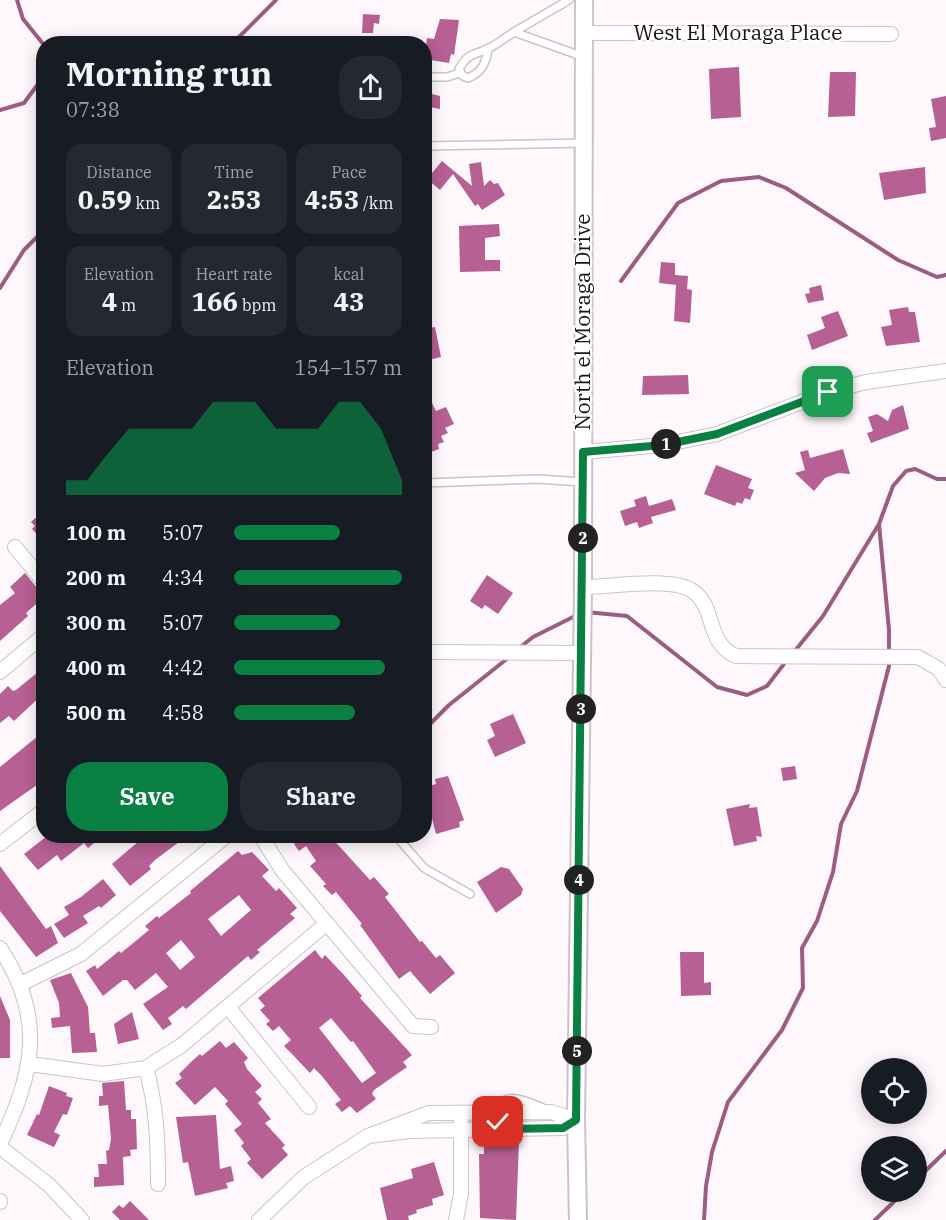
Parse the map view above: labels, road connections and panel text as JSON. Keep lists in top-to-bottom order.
{
  "streets": {
    "street": ["West El Moraga Place", "North el Moraga Drive"]
  },
  "crossings": [
    ["West El Moraga Place", "North el Moraga Drive"]
  ],
  "page": {
    "heading": ["Morning run", "07:38"],
    "stats": [
      ["Distance", "0.59 km"],
      ["Time", "2:53"],
      ["Pace", "4:53 /km"],
      ["Elevation", "4 m"],
      ["Heart rate", "166 bpm"],
      ["kcal", "43"]
    ],
    "chart": ["Elevation", "154–157 m"],
    "pins": [
      "1",
      "2",
      "3",
      "4",
      "5"
    ],
    "list": [
      {
        "name": "100 m",
        "note": "5:07"
      },
      {
        "name": "200 m",
        "note": "4:34"
      },
      {
        "name": "300 m",
        "note": "5:07"
      },
      {
        "name": "400 m",
        "note": "4:42"
      },
      {
        "name": "500 m",
        "note": "4:58"
      }
    ],
    "buttons": ["Save", "Share"]
  }
}
